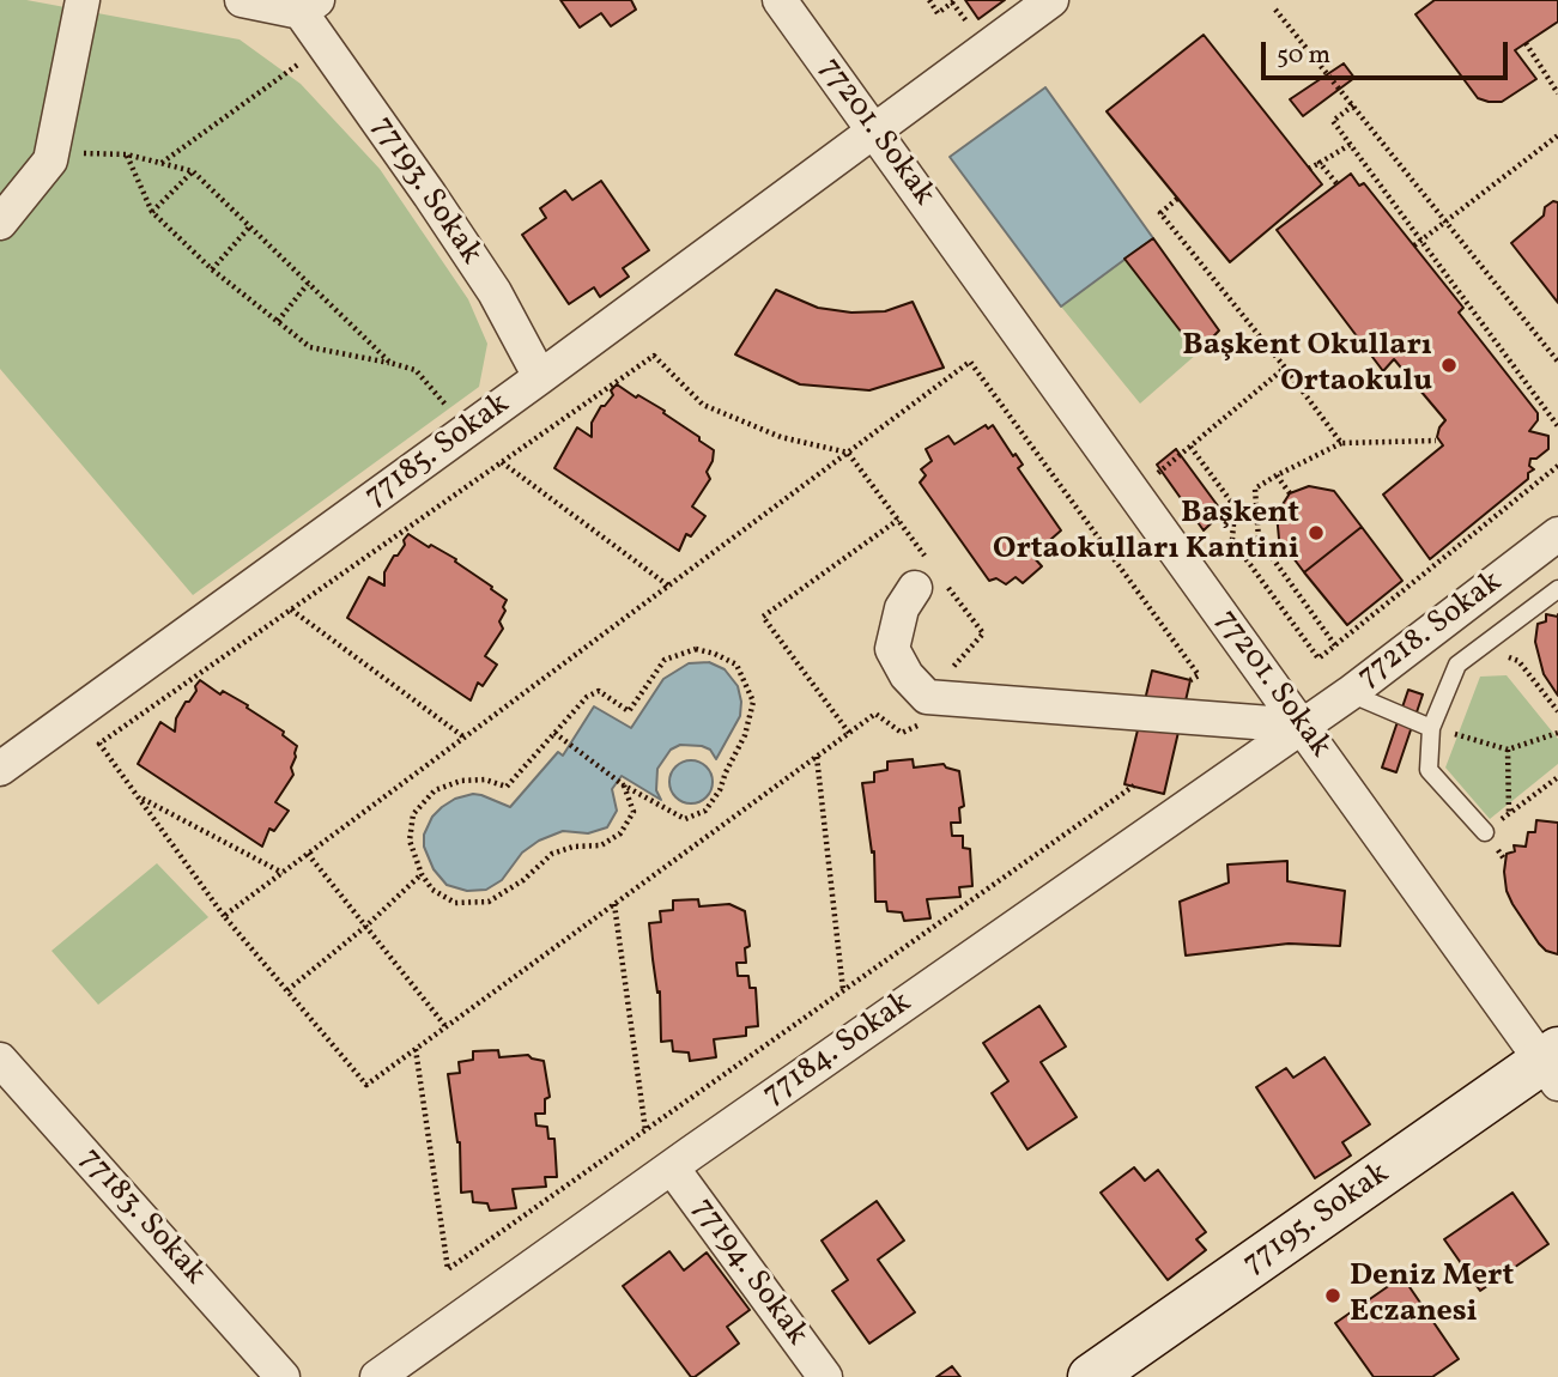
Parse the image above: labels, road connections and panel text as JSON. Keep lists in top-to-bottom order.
{
  "streets": {
    "main road": ["77195. Sokak"],
    "street": [
      "77201. Sokak",
      "77193. Sokak",
      "77185. Sokak",
      "77218. Sokak",
      "77184. Sokak",
      "77183. Sokak",
      "77194. Sokak"
    ]
  },
  "crossings": [
    ["77201. Sokak", "77185. Sokak"],
    ["77201. Sokak", "77218. Sokak"],
    ["77201. Sokak", "77184. Sokak"],
    ["77201. Sokak", "77195. Sokak"],
    ["77193. Sokak", "77185. Sokak"],
    ["77218. Sokak", "77184. Sokak"],
    ["77184. Sokak", "77194. Sokak"]
  ],
  "places": ["Başkent Okulları Ortaokulu", "Başkent Ortaokulları Kantini", "Deniz Mert Eczanesi"],
  "scale_bar": "50 m"
}
